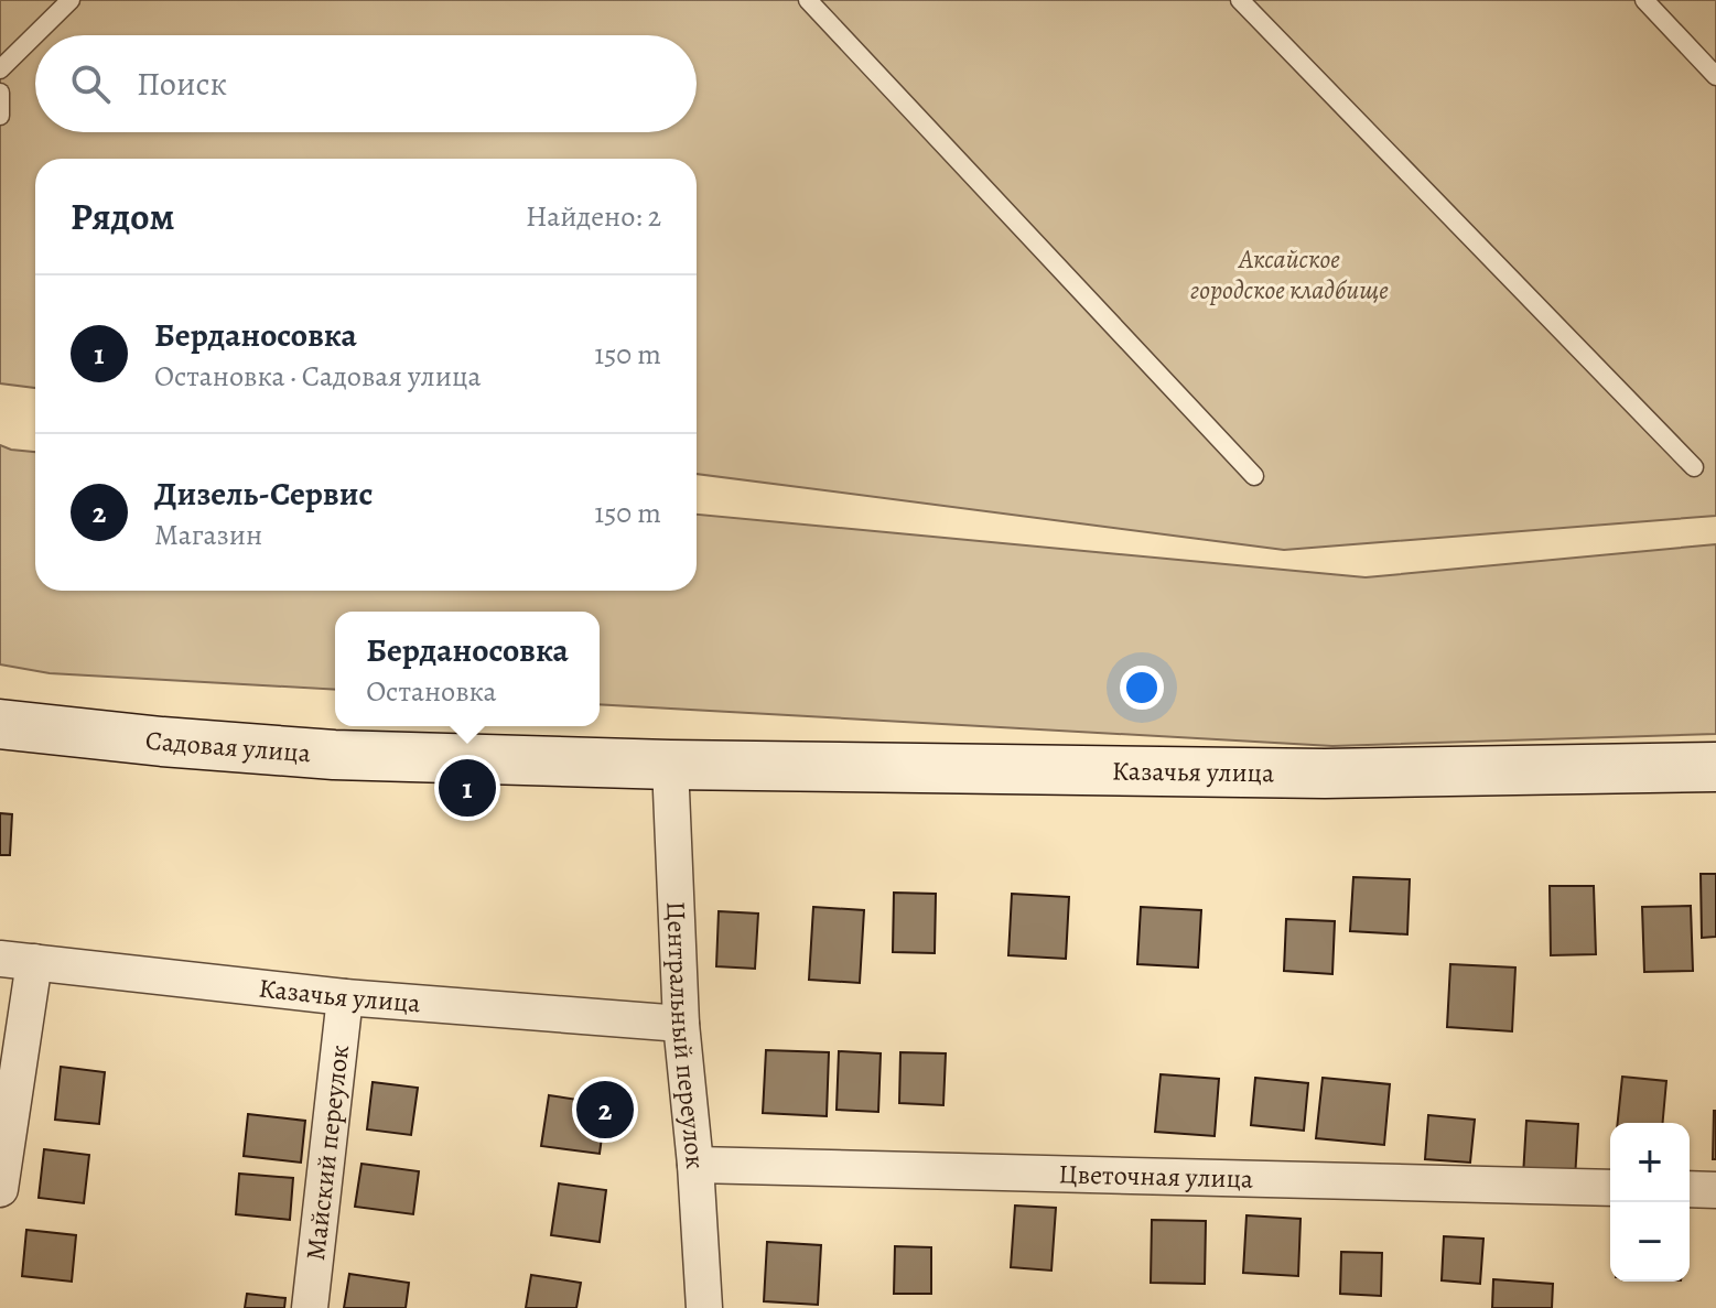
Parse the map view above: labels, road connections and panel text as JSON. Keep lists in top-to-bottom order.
{
  "streets": {
    "main road": ["Садовая улица", "Казачья улица"],
    "street": ["Центральный переулок", "Майский переулок", "Цветочная улица"]
  },
  "crossings": [
    ["Садовая улица", "Казачья улица"],
    ["Садовая улица", "Центральный переулок"],
    ["Казачья улица", "Центральный переулок"],
    ["Казачья улица", "Майский переулок"],
    ["Центральный переулок", "Цветочная улица"]
  ],
  "parks": ["Аксайское городское кладбище"],
  "page": {
    "search": "Поиск",
    "heading": ["Рядом", "Найдено: 2"],
    "list": [
      {
        "mark": "1",
        "name": "Берданосовка",
        "note": "Остановка · Садовая улица",
        "value": "150 m"
      },
      {
        "mark": "2",
        "name": "Дизель-Сервис",
        "note": "Магазин",
        "value": "150 m"
      }
    ],
    "popup": ["Берданосовка", "Остановка"],
    "pins": ["1", "2"],
    "map_buttons": ["+", "−"]
  }
}
